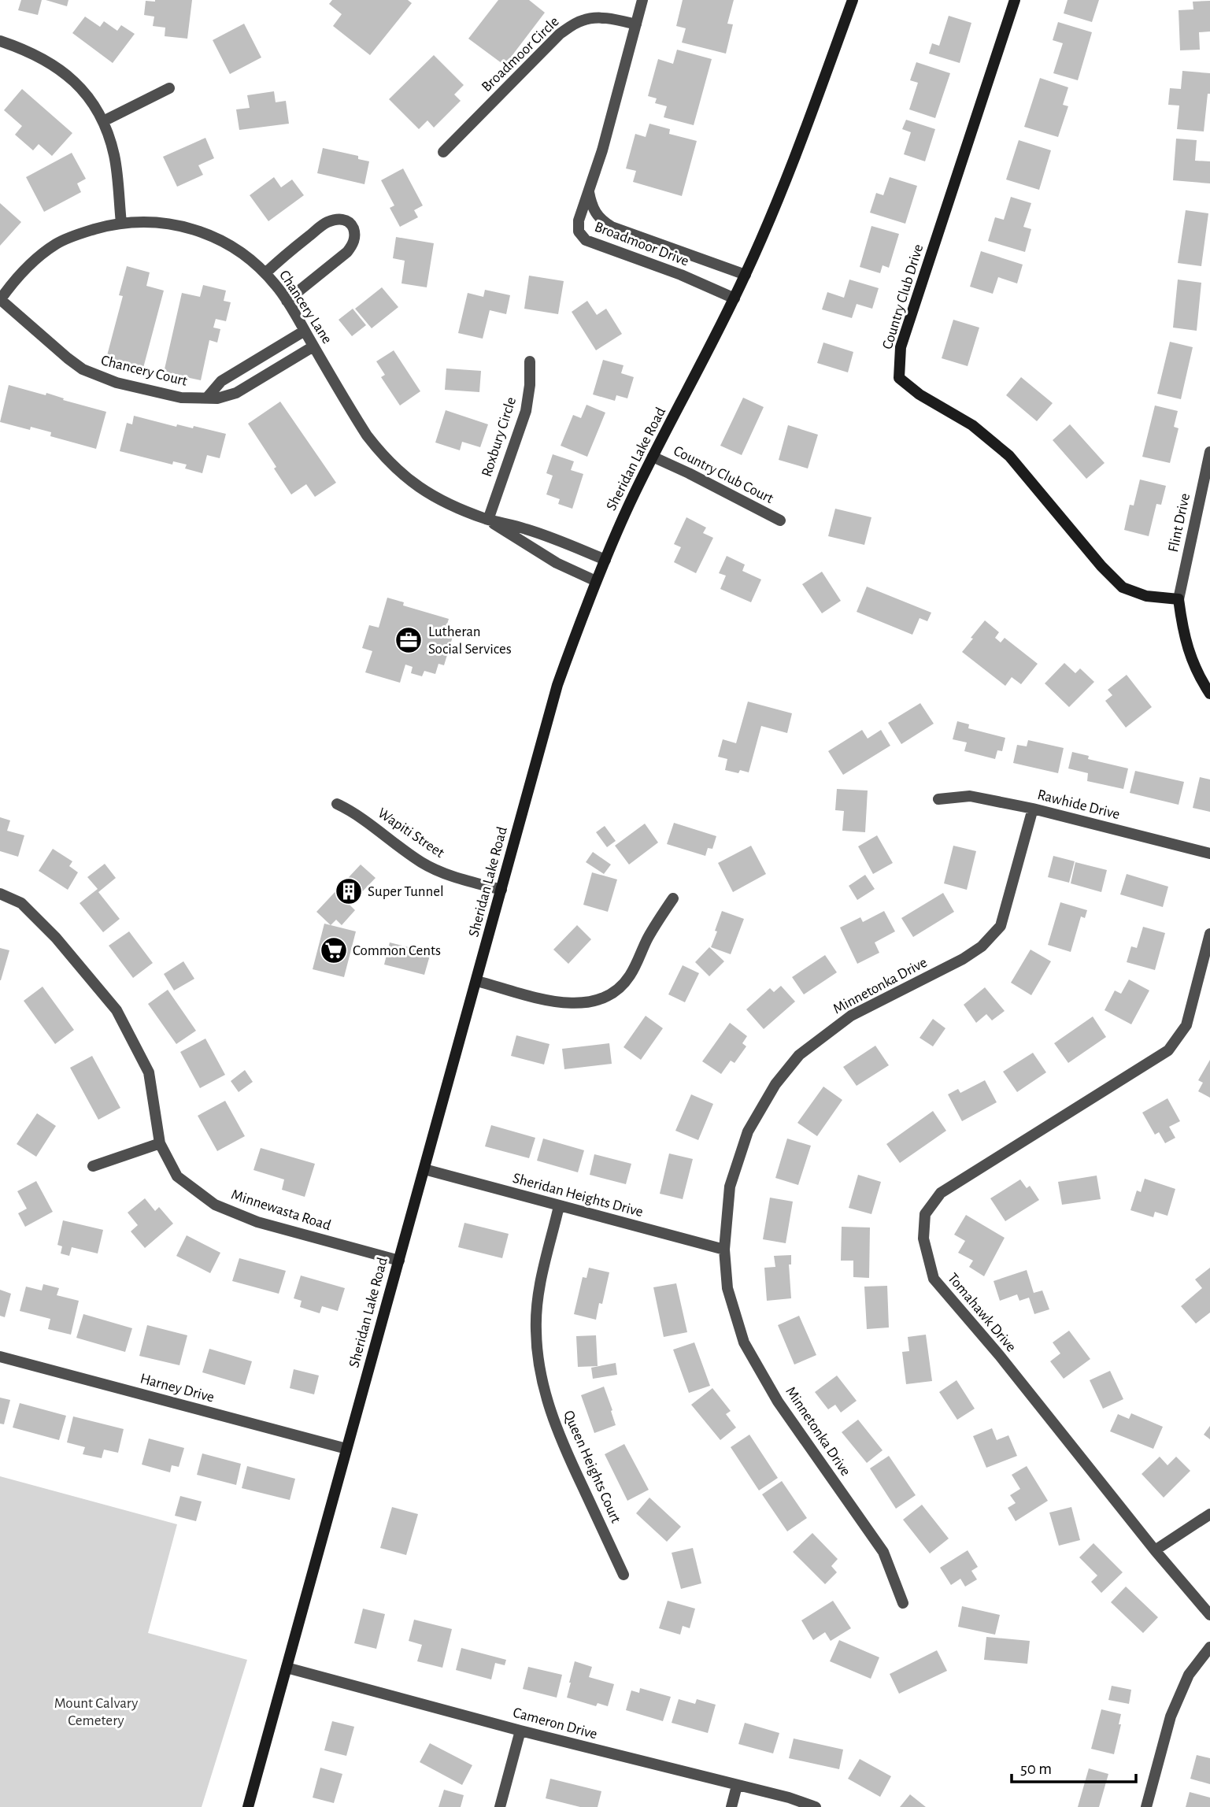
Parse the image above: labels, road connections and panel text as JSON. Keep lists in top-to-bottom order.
{
  "streets": {
    "main road": ["Country Club Drive", "Sheridan Lake Road"],
    "street": [
      "Broadmoor Circle",
      "Broadmoor Drive",
      "Chancery Lane",
      "Chancery Court",
      "Roxbury Circle",
      "Country Club Court",
      "Flint Drive",
      "Rawhide Drive",
      "Wapiti Street",
      "Minnetonka Drive",
      "Sheridan Heights Drive",
      "Minnewasta Road",
      "Tomahawk Drive",
      "Harney Drive",
      "Queen Heights Court",
      "Cameron Drive"
    ]
  },
  "crossings": [
    ["Broadmoor Circle", "Broadmoor Drive"],
    ["Broadmoor Drive", "Sheridan Lake Road"],
    ["Country Club Drive", "Flint Drive"],
    ["Chancery Lane", "Chancery Court"],
    ["Chancery Lane", "Roxbury Circle"],
    ["Chancery Lane", "Sheridan Lake Road"],
    ["Sheridan Lake Road", "Country Club Court"],
    ["Sheridan Lake Road", "Wapiti Street"],
    ["Sheridan Lake Road", "Sheridan Heights Drive"],
    ["Sheridan Lake Road", "Minnewasta Road"],
    ["Sheridan Lake Road", "Harney Drive"],
    ["Sheridan Lake Road", "Cameron Drive"],
    ["Rawhide Drive", "Minnetonka Drive"],
    ["Minnetonka Drive", "Sheridan Heights Drive"],
    ["Sheridan Heights Drive", "Queen Heights Court"]
  ],
  "parks": ["Mount Calvary Cemetery"],
  "places": {
    "office": ["Lutheran Social Services"],
    "building": ["Super Tunnel"],
    "supermarket": ["Common Cents"]
  },
  "scale_bar": "50 m"
}
